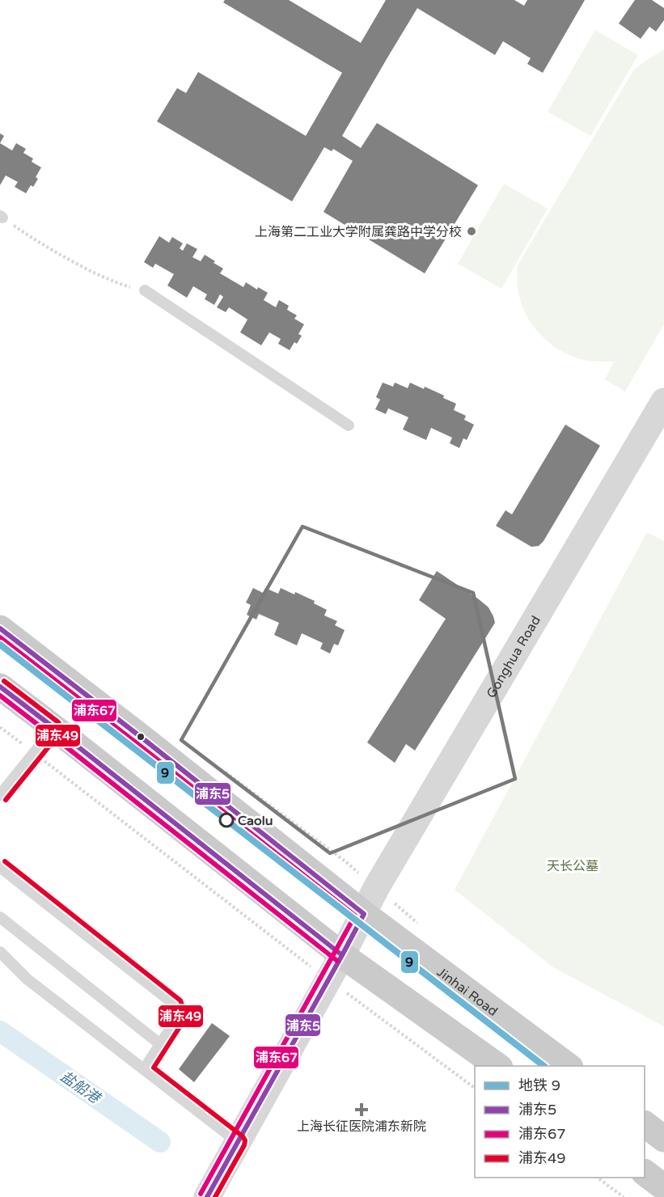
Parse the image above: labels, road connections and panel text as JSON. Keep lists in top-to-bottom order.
{
  "streets": {
    "main road": ["Jinhai Road"],
    "street": ["Gonghua Road"]
  },
  "crossings": [
    ["Gonghua Road", "Jinhai Road"]
  ],
  "water": ["盐船港"],
  "parks": ["天长公墓"],
  "places": {
    "other": ["上海第二工业大学附属龚路中学分校", "Caolu"],
    "health": ["上海长征医院浦东新院"]
  },
  "lines": [
    "transit line 浦东5",
    "transit line 浦东67",
    "metro line 9",
    "transit line 浦东49"
  ],
  "legend": [
    "地铁 9",
    "浦东5",
    "浦东67",
    "浦东49"
  ]
}
